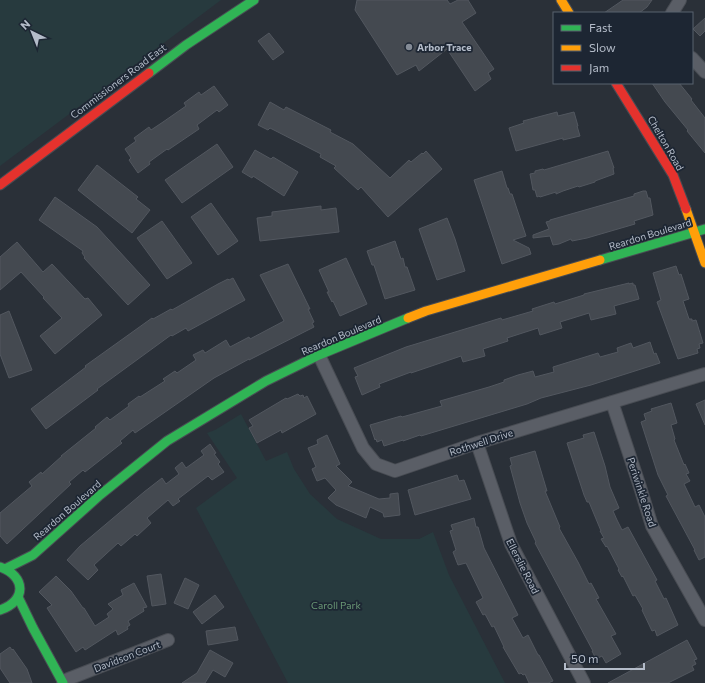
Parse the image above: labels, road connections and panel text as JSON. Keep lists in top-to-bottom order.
{
  "streets": {
    "street": [
      "Commissioners Road East",
      "Chelton Road",
      "Reardon Boulevard",
      "Rothwell Drive",
      "Periwinkle Road",
      "Ellerslie Road",
      "Davidson Court"
    ]
  },
  "crossings": [
    ["Chelton Road", "Reardon Boulevard"],
    ["Reardon Boulevard", "Rothwell Drive"],
    ["Rothwell Drive", "Periwinkle Road"],
    ["Rothwell Drive", "Ellerslie Road"]
  ],
  "parks": ["Caroll Park"],
  "places": ["Arbor Trace"],
  "legend": ["Fast", "Slow", "Jam"],
  "scale_bar": "50 m",
  "north": "top left"
}
